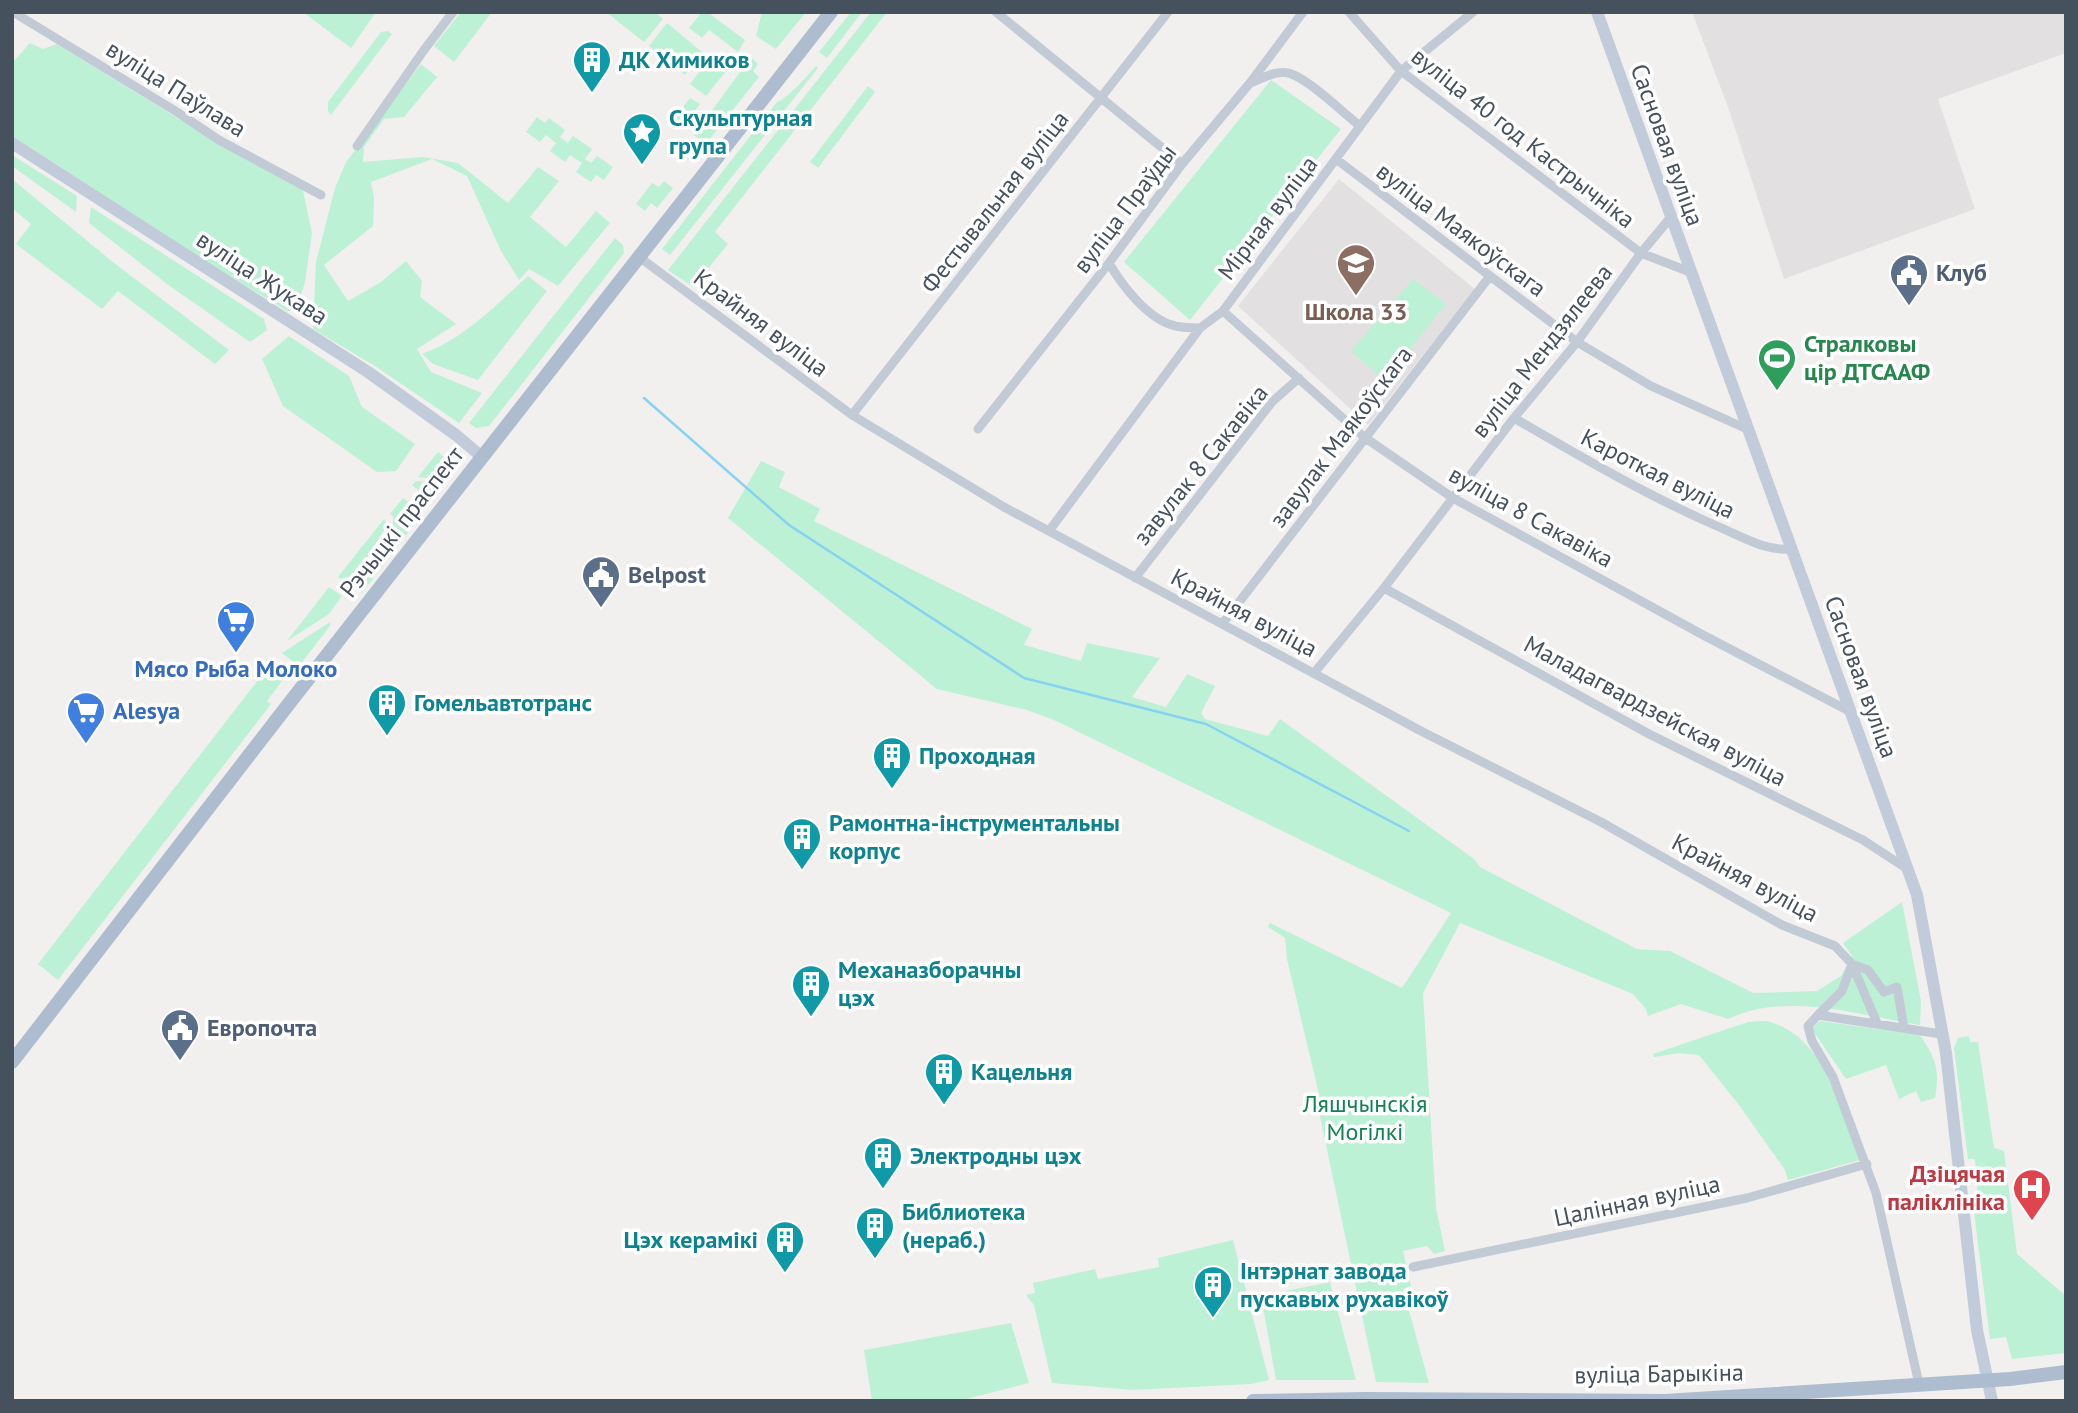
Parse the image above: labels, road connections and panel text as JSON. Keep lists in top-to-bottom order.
{
  "streets": {
    "main road": [
      "Сасновая вуліца",
      "вуліца Жукава",
      "Рэчыцкі праспект",
      "вуліца Барыкіна"
    ],
    "street": [
      "вуліца Паўлава",
      "вуліца 40 год Кастрычніка",
      "Фестывальная вуліца",
      "вуліца Праўды",
      "Мірная вуліца",
      "вуліца Маякоўскага",
      "Крайняя вуліца",
      "вуліца Мендзялеева",
      "завулак Маякоўскага",
      "завулак 8 Сакавіка",
      "Кароткая вуліца",
      "вуліца 8 Сакавіка",
      "Маладагвардзейская вуліца",
      "Цалінная вуліца"
    ]
  },
  "crossings": [
    ["вуліца 40 год Кастрычніка", "Сасновая вуліца"],
    ["вуліца 40 год Кастрычніка", "Мірная вуліца"],
    ["вуліца 40 год Кастрычніка", "вуліца Мендзялеева"],
    ["Сасновая вуліца", "вуліца Маякоўскага"],
    ["Сасновая вуліца", "вуліца Мендзялеева"],
    ["Сасновая вуліца", "Кароткая вуліца"],
    ["Сасновая вуліца", "вуліца 8 Сакавіка"],
    ["Сасновая вуліца", "Маладагвардзейская вуліца"],
    ["Сасновая вуліца", "вуліца Барыкіна"],
    ["Фестывальная вуліца", "Крайняя вуліца"],
    ["Мірная вуліца", "вуліца Маякоўскага"],
    ["Мірная вуліца", "Крайняя вуліца"],
    ["Мірная вуліца", "вуліца 8 Сакавіка"],
    ["вуліца Маякоўскага", "вуліца Мендзялеева"],
    ["вуліца Маякоўскага", "завулак Маякоўскага"],
    ["вуліца Жукава", "Рэчыцкі праспект"],
    ["Крайняя вуліца", "вуліца Мендзялеева"],
    ["Крайняя вуліца", "завулак Маякоўскага"],
    ["Крайняя вуліца", "завулак 8 Сакавіка"],
    ["Крайняя вуліца", "Рэчыцкі праспект"],
    ["вуліца Мендзялеева", "Кароткая вуліца"],
    ["вуліца Мендзялеева", "вуліца 8 Сакавіка"],
    ["вуліца Мендзялеева", "Маладагвардзейская вуліца"],
    ["завулак Маякоўскага", "вуліца 8 Сакавіка"],
    ["завулак 8 Сакавіка", "вуліца 8 Сакавіка"]
  ],
  "parks": ["Ляшчынскія Могілкі"],
  "places": {
    "building": [
      "ДК Химиков",
      "Гомельавтотранс",
      "Проходная",
      "Рамонтна-інструментальны корпус",
      "Механазборачны цэх",
      "Кацельня",
      "Электродны цэх",
      "Библиотека (нераб.)",
      "Цэх керамікі",
      "Інтэрнат завода пускавых рухавікоў"
    ],
    "place": ["Скульптурная група"],
    "school or university": ["Школа 33"],
    "public building": ["Клуб", "Belpost", "Европочта"],
    "sports": ["Стралковы цір ДТСААФ"],
    "supermarket": ["Мясо Рыба Молоко", "Alesya"],
    "hospital": ["Дзіцячая паліклініка"]
  }
}
